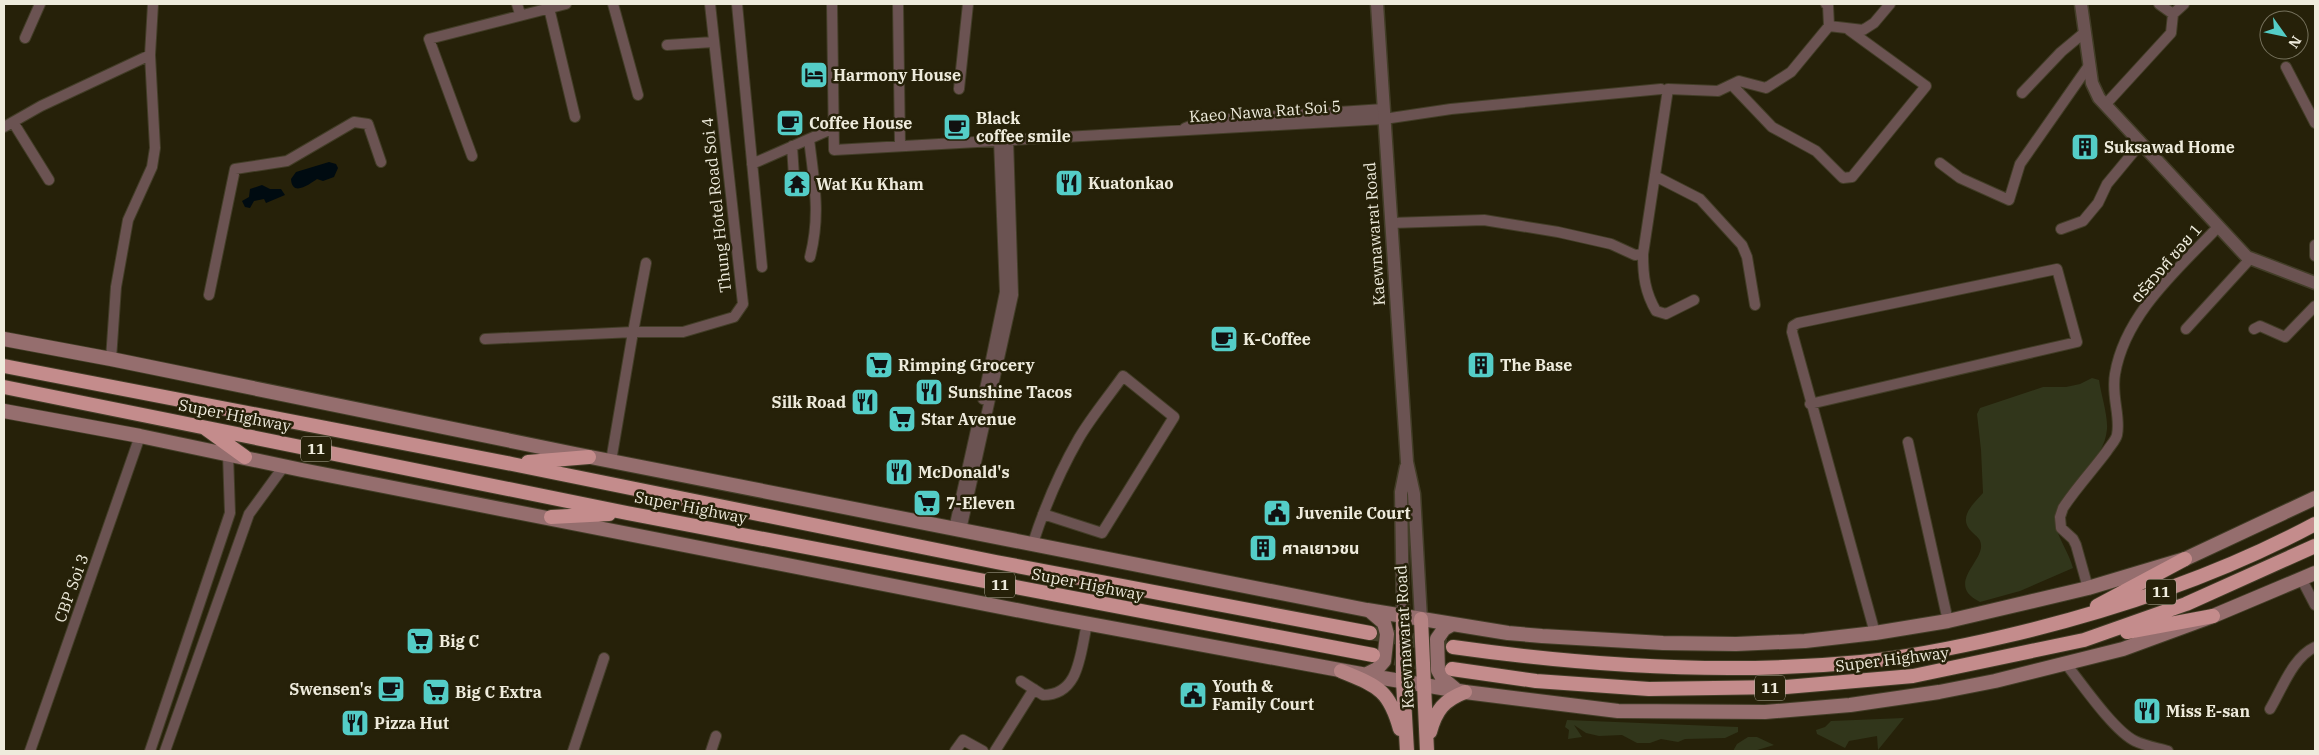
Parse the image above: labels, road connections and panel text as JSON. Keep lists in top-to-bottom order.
{
  "streets": {
    "highway": ["Super Highway", "11"],
    "main road": ["Kaewnawarat Road"],
    "street": [
      "Kaeo Nawa Rat Soi 5",
      "Thung Hotel Road Soi 4",
      "ตรัสวงศ์ ซอย 1",
      "CBP Soi 3"
    ]
  },
  "crossings": [
    ["Kaeo Nawa Rat Soi 5", "Kaewnawarat Road"]
  ],
  "places": {
    "hotel": ["Harmony House"],
    "cafe": [
      "Coffee House",
      "Black coffee smile",
      "K-Coffee",
      "Swensen's"
    ],
    "building": ["Suksawad Home", "The Base", "ศาลเยาวชน"],
    "restaurant": [
      "Kuatonkao",
      "Sunshine Tacos",
      "Silk Road",
      "McDonald's",
      "Miss E-san",
      "Pizza Hut"
    ],
    "temple": ["Wat Ku Kham"],
    "supermarket": [
      "Rimping Grocery",
      "Star Avenue",
      "7-Eleven",
      "Big C",
      "Big C Extra"
    ],
    "public building": ["Juvenile Court", "Youth & Family Court"]
  },
  "north": "bottom right"
}
